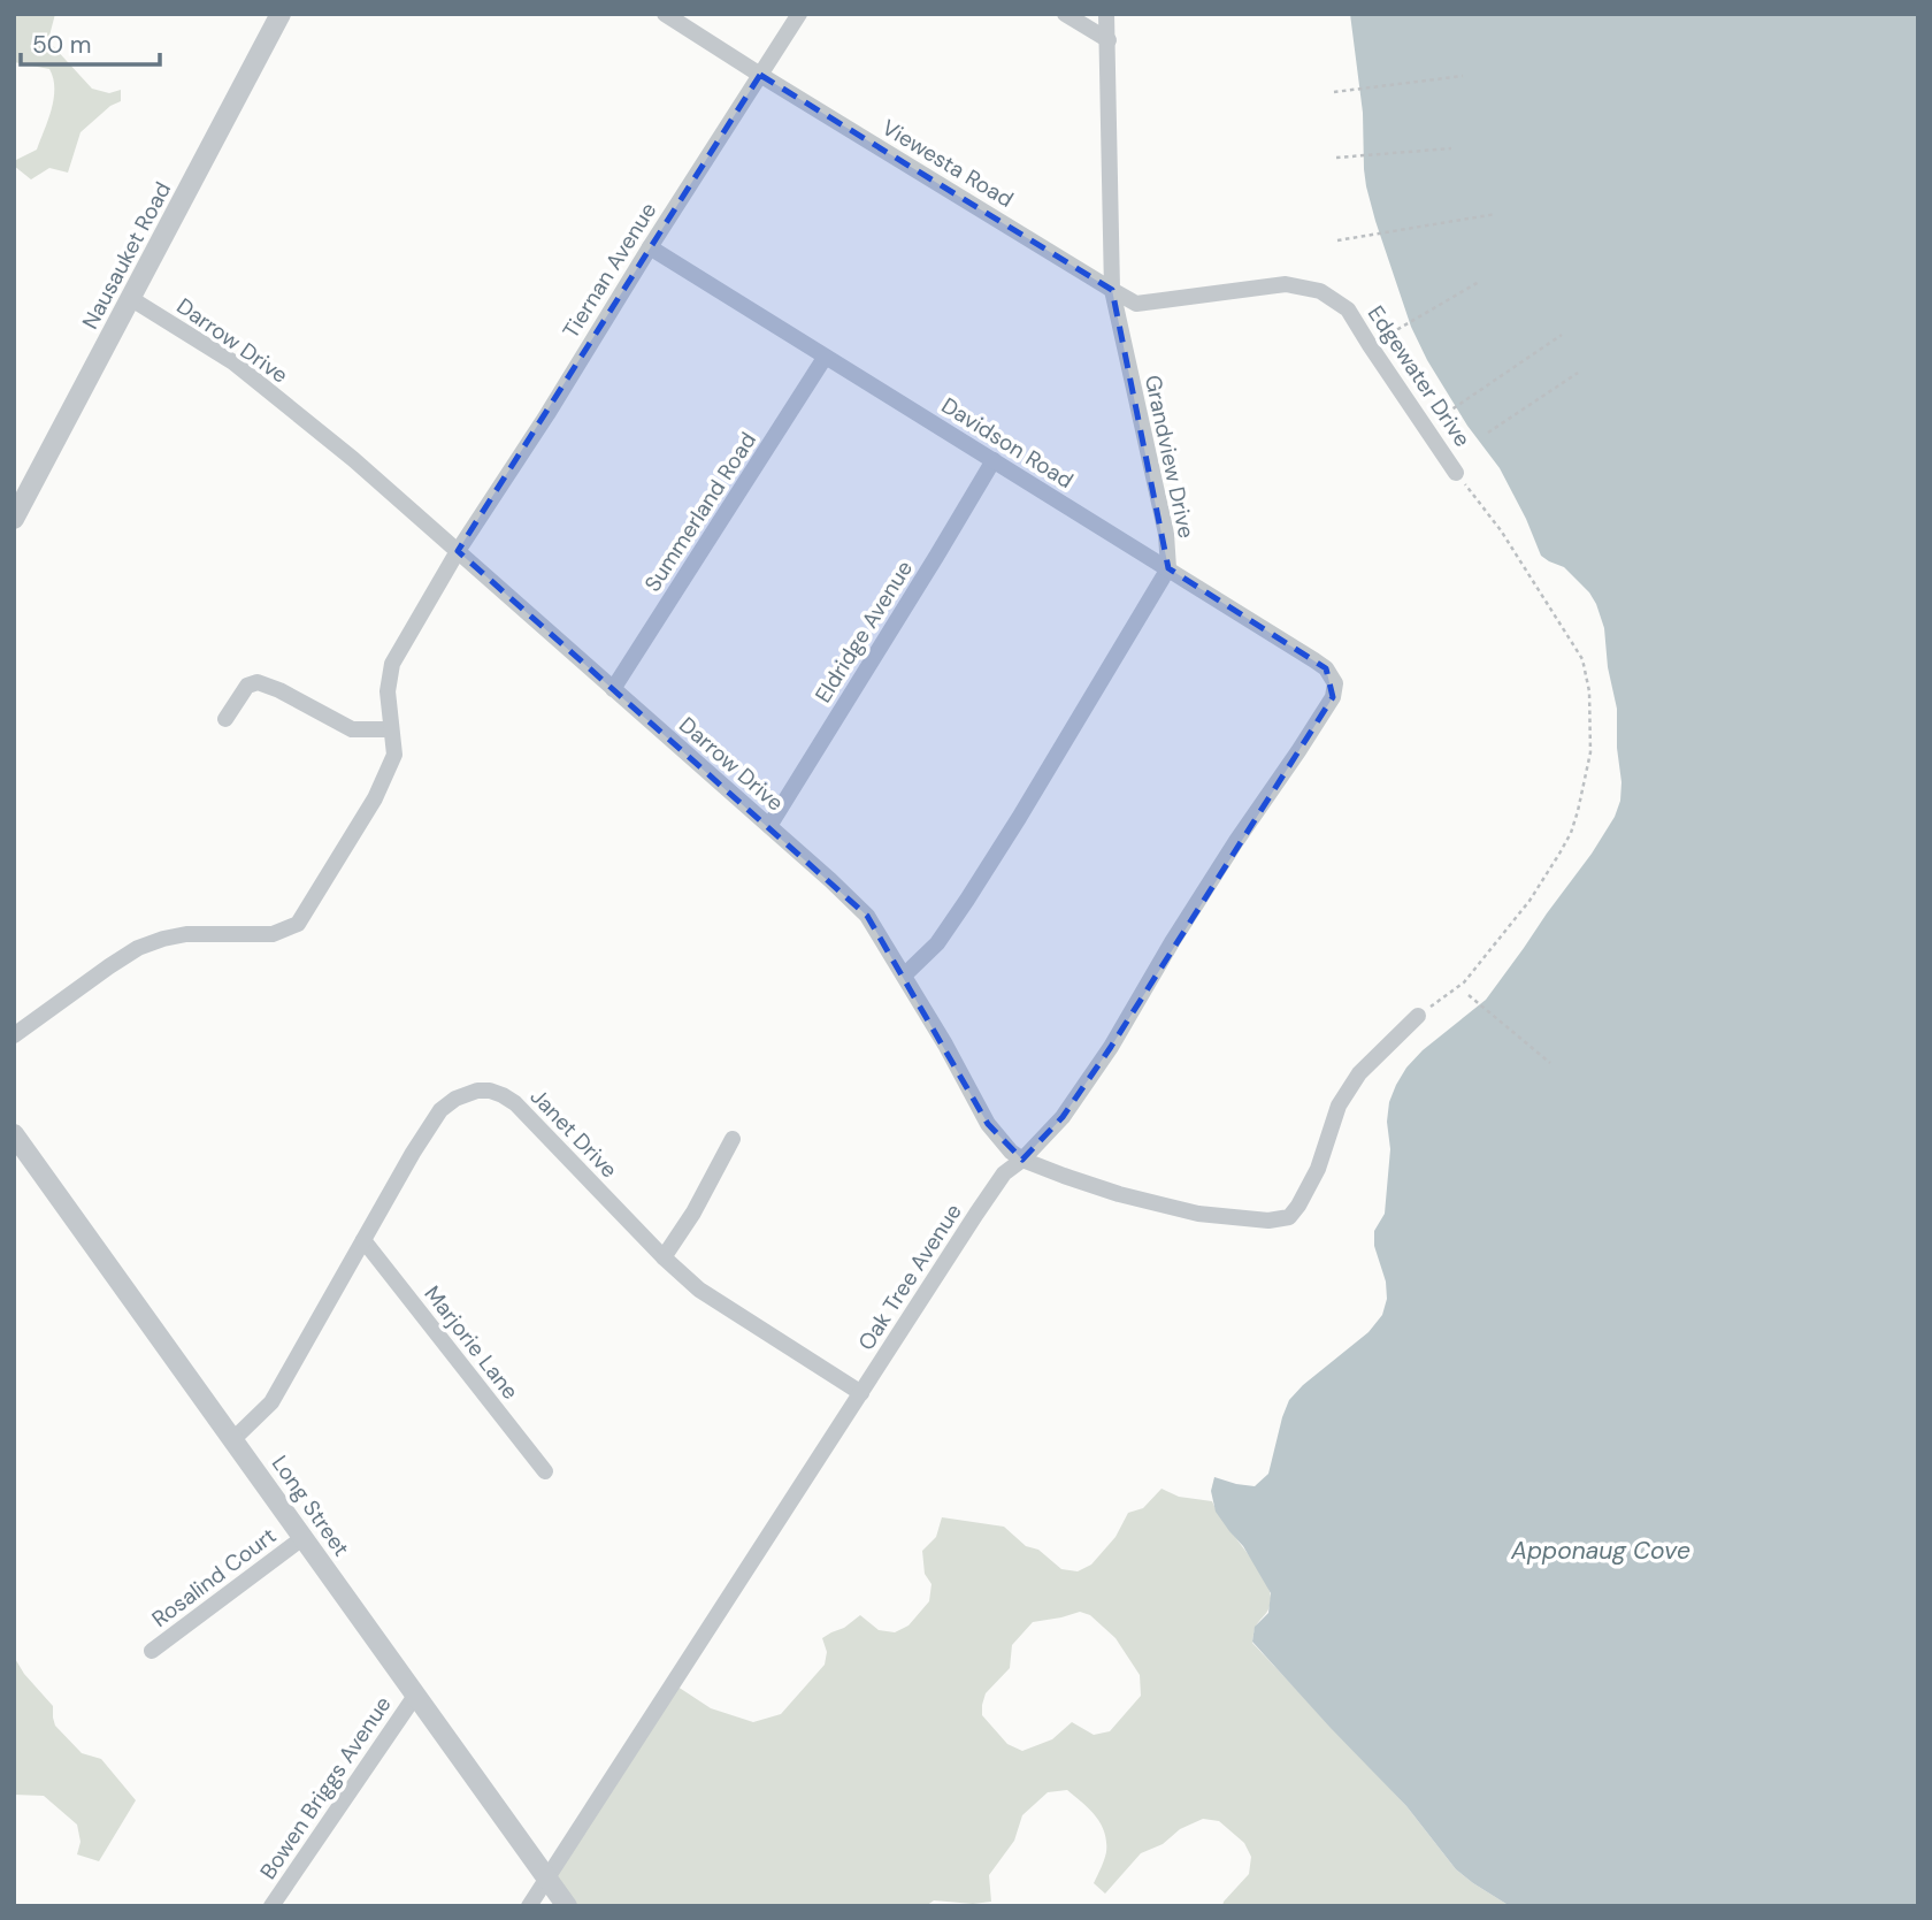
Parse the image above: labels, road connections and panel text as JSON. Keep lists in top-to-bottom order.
{
  "streets": {
    "street": [
      "Viewesta Road",
      "Nausauket Road",
      "Tiernan Avenue",
      "Darrow Drive",
      "Edgewater Drive",
      "Davidson Road",
      "Grandview Drive",
      "Summerland Road",
      "Eldridge Avenue",
      "Janet Drive",
      "Oak Tree Avenue",
      "Marjorie Lane",
      "Long Street",
      "Rosalind Court",
      "Bowen Briggs Avenue"
    ]
  },
  "crossings": [
    ["Viewesta Road", "Tiernan Avenue"],
    ["Viewesta Road", "Edgewater Drive"],
    ["Viewesta Road", "Grandview Drive"],
    ["Nausauket Road", "Darrow Drive"],
    ["Tiernan Avenue", "Darrow Drive"],
    ["Tiernan Avenue", "Davidson Road"],
    ["Darrow Drive", "Grandview Drive"],
    ["Darrow Drive", "Summerland Road"],
    ["Darrow Drive", "Eldridge Avenue"],
    ["Darrow Drive", "Oak Tree Avenue"],
    ["Edgewater Drive", "Grandview Drive"],
    ["Davidson Road", "Grandview Drive"],
    ["Davidson Road", "Summerland Road"],
    ["Davidson Road", "Eldridge Avenue"],
    ["Davidson Road", "Oak Tree Avenue"],
    ["Janet Drive", "Oak Tree Avenue"],
    ["Janet Drive", "Marjorie Lane"],
    ["Janet Drive", "Long Street"],
    ["Oak Tree Avenue", "Long Street"],
    ["Long Street", "Rosalind Court"],
    ["Long Street", "Bowen Briggs Avenue"]
  ],
  "water": ["Apponaug Cove"],
  "scale_bar": "50 m"
}
